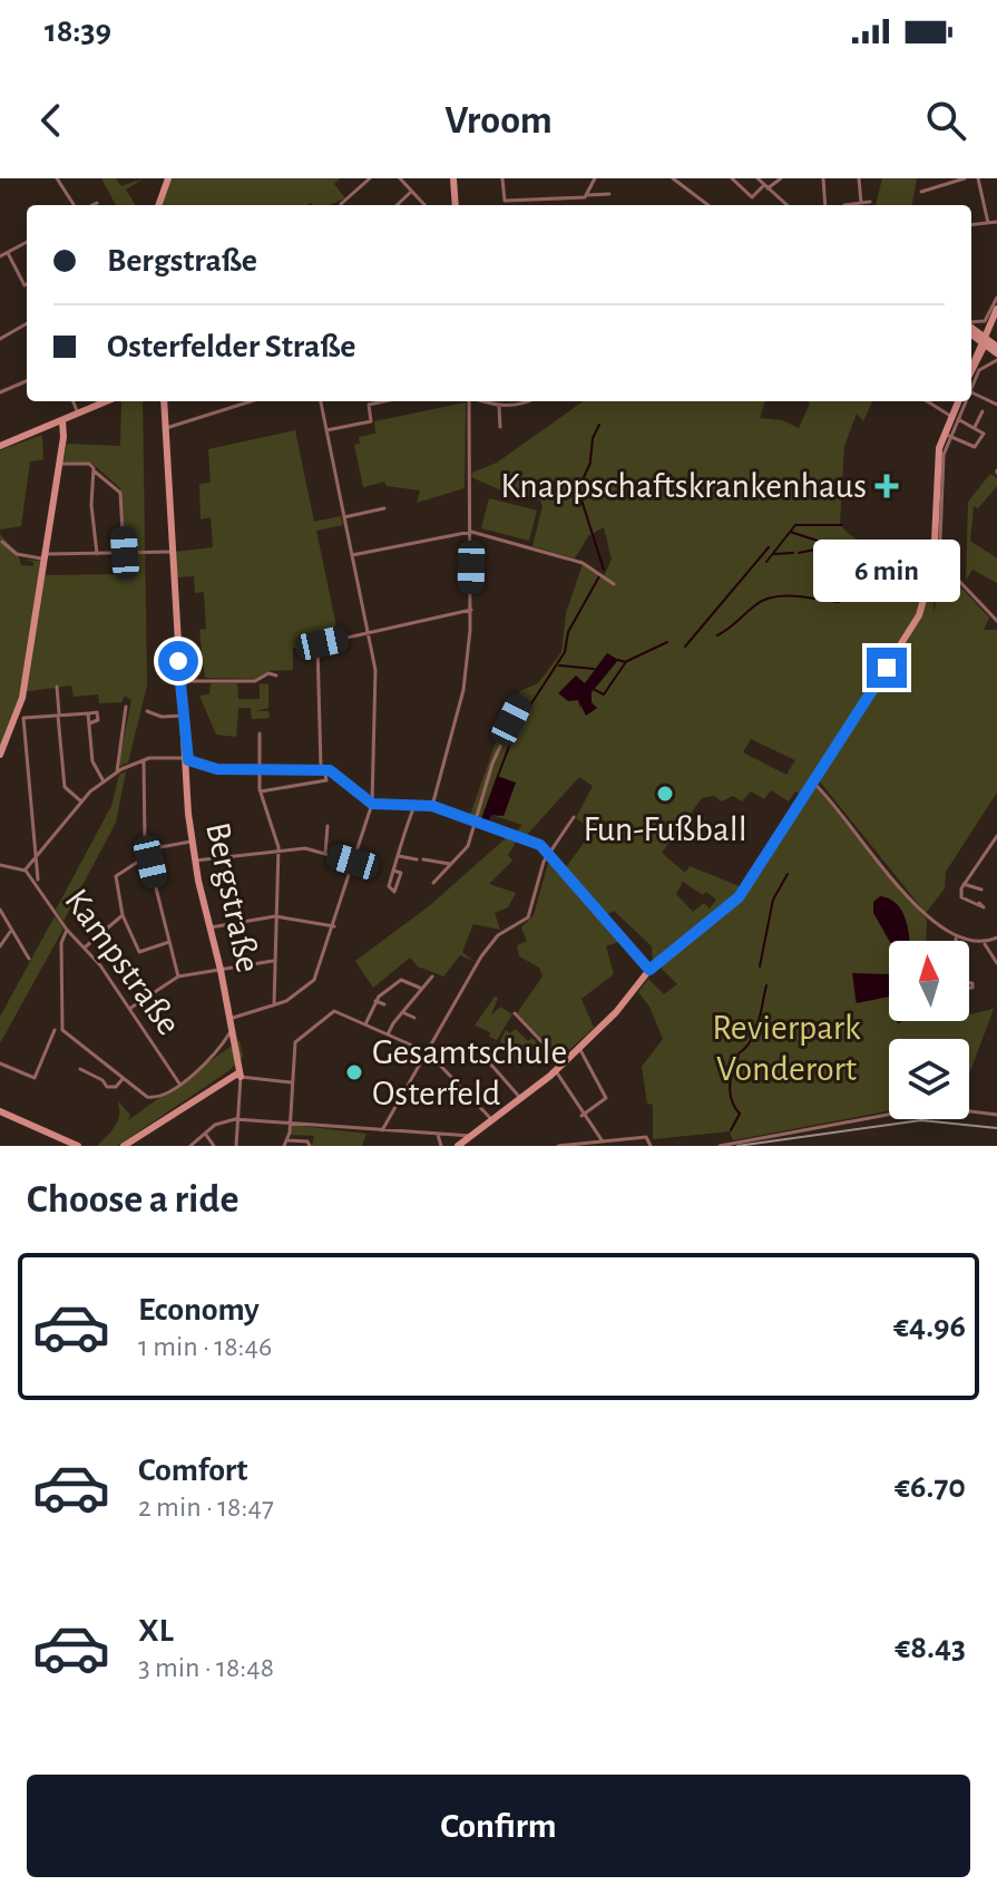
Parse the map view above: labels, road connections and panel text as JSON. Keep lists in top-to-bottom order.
{
  "streets": {
    "street": ["Bergstraße", "Kampstraße"]
  },
  "parks": ["Revierpark Vonderort"],
  "places": {
    "health": ["Knappschaftskrankenhaus"],
    "other": ["Fun-Fußball", "Gesamtschule Osterfeld"]
  },
  "north": "top",
  "page": {
    "status": "18:39",
    "header": "Vroom",
    "banner": ["Bergstraße", "Osterfelder Straße"],
    "bubble": "6 min",
    "heading": "Choose a ride",
    "list": [
      {
        "name": "Economy",
        "note": "1 min · 18:46",
        "value": "€4.96"
      },
      {
        "name": "Comfort",
        "note": "2 min · 18:47",
        "value": "€6.70"
      },
      {
        "name": "XL",
        "note": "3 min · 18:48",
        "value": "€8.43"
      }
    ],
    "buttons": "Confirm"
  }
}
